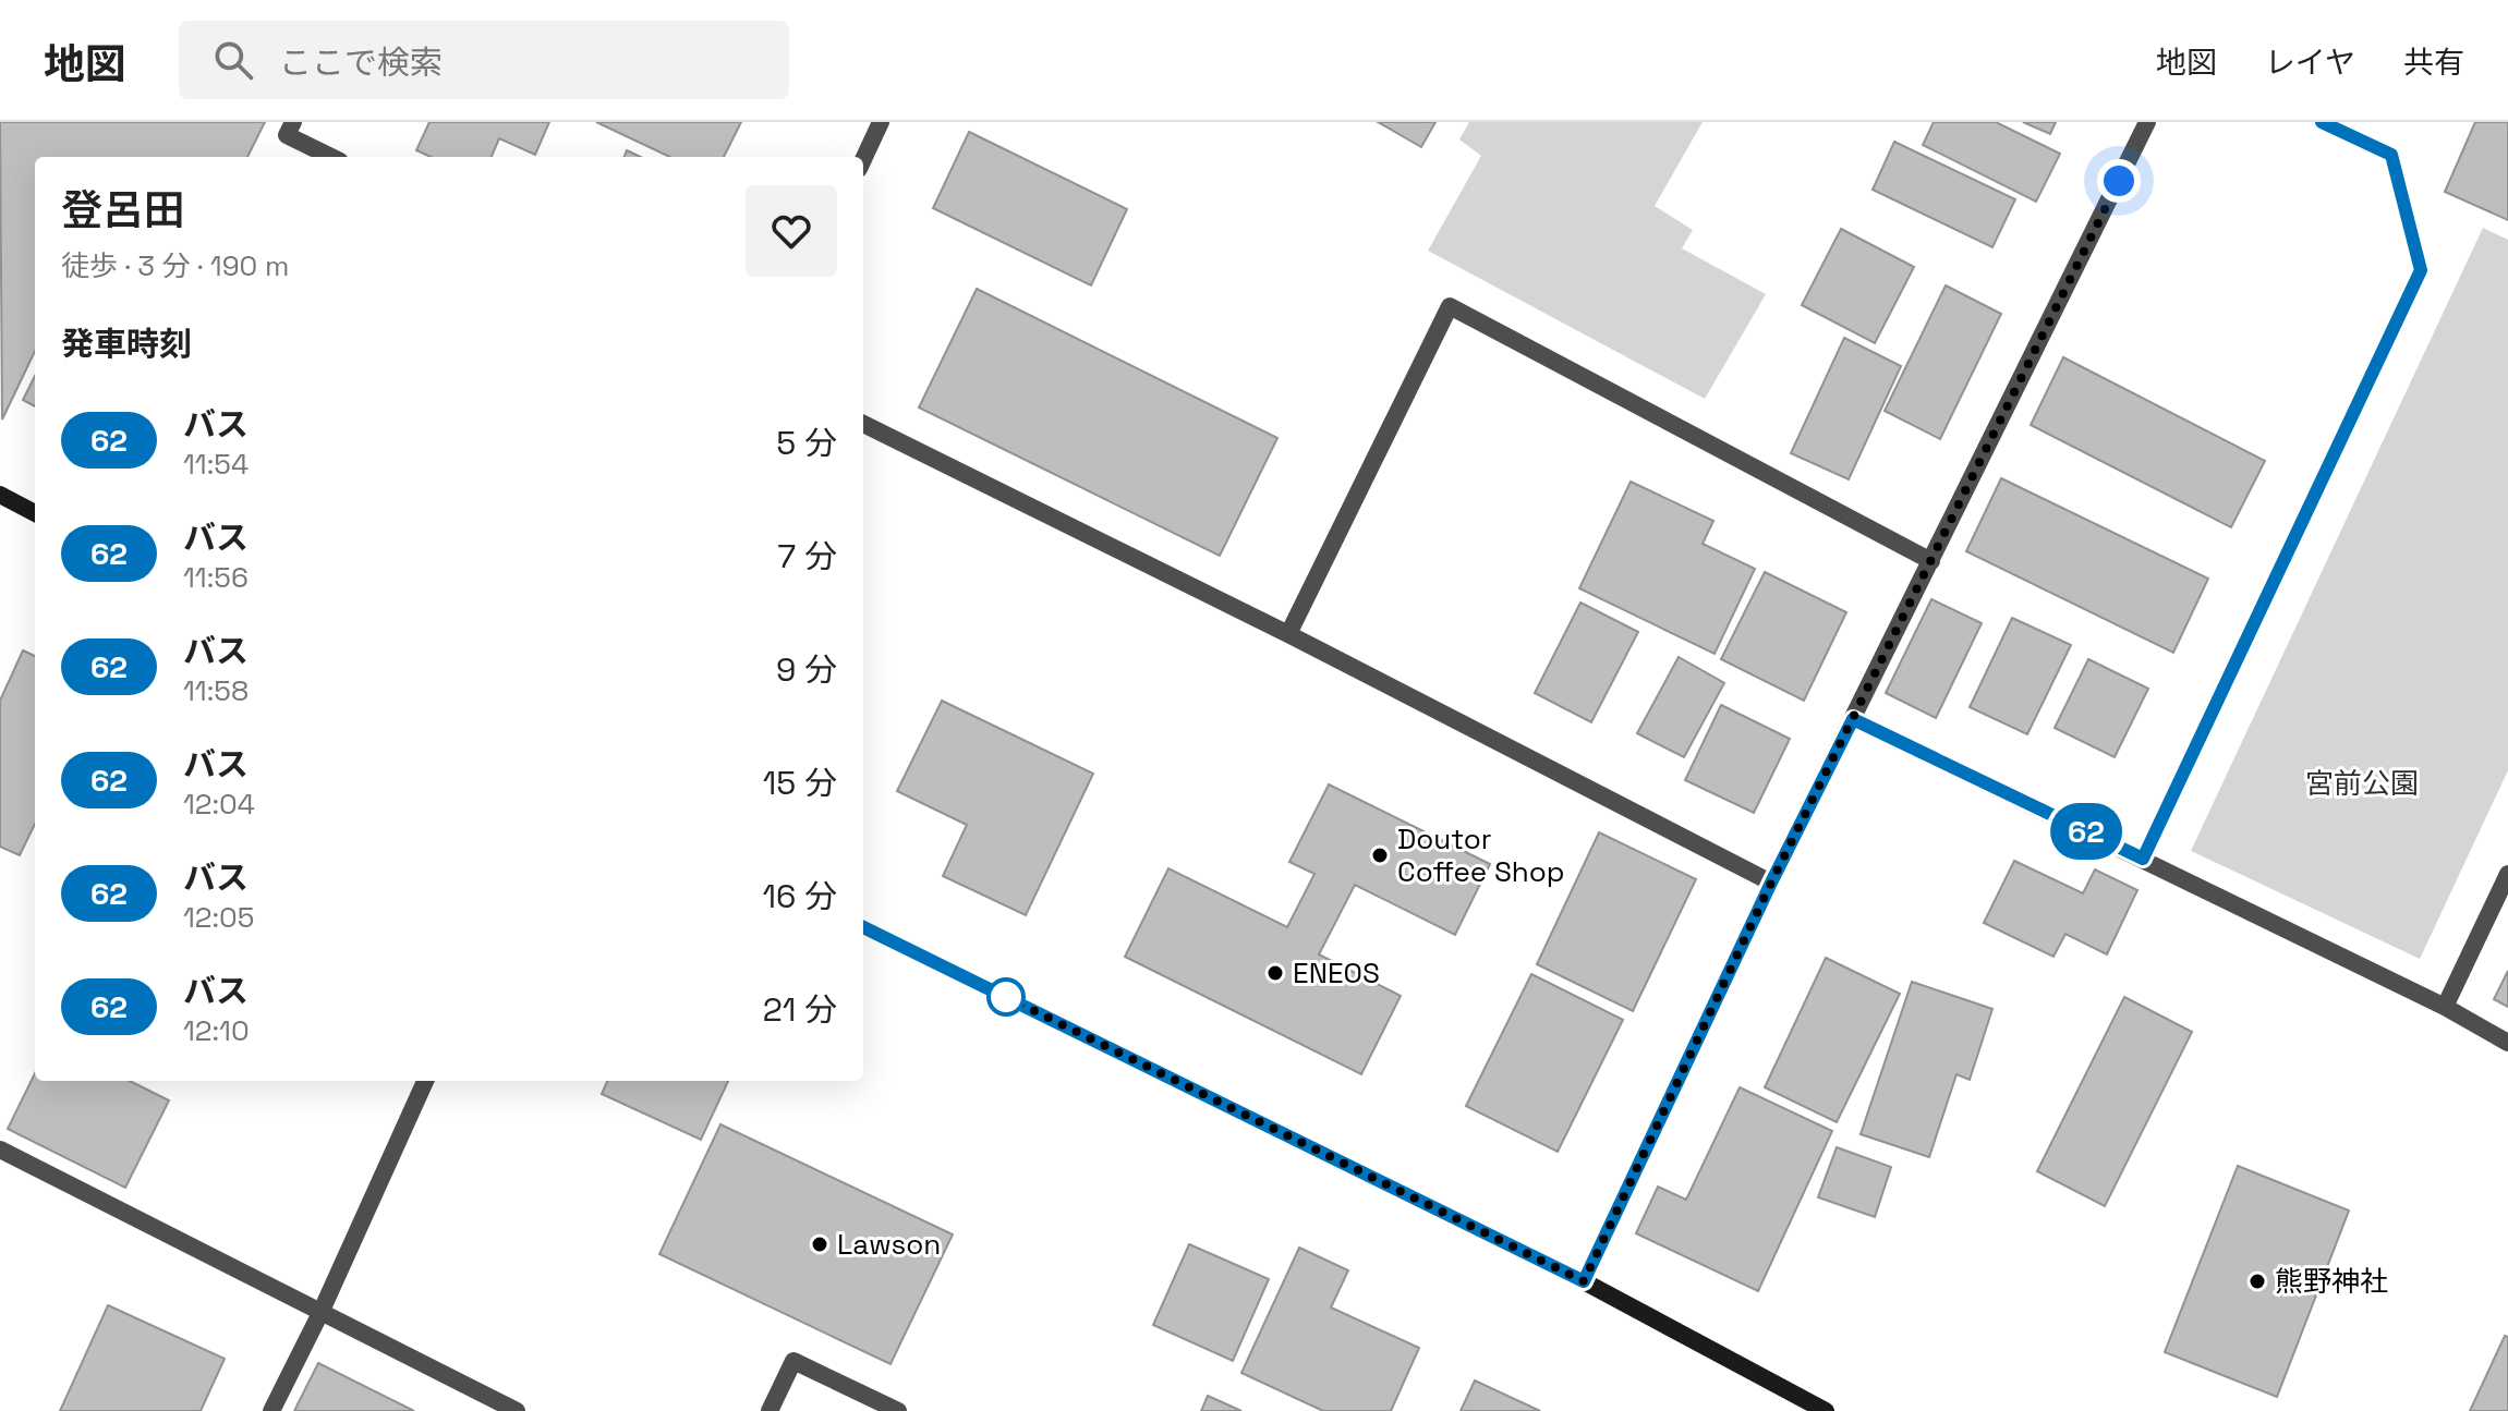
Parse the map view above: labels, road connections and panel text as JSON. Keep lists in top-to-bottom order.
{
  "parks": ["宮前公園"],
  "places": [
    "Doutor Coffee Shop",
    "ENEOS",
    "Lawson",
    "熊野神社"
  ],
  "lines": ["bus line 62"],
  "page": {
    "header": "地図",
    "search": "ここで検索",
    "nav": ["地図", "レイヤ", "共有"],
    "on_map": "62",
    "heading": [
      ["登呂田", "徒歩 · 3 分 · 190 m"],
      "発車時刻"
    ],
    "list": [
      {
        "mark": "62",
        "name": "バス",
        "note": "11:54",
        "value": "5 分"
      },
      {
        "mark": "62",
        "name": "バス",
        "note": "11:56",
        "value": "7 分"
      },
      {
        "mark": "62",
        "name": "バス",
        "note": "11:58",
        "value": "9 分"
      },
      {
        "mark": "62",
        "name": "バス",
        "note": "12:04",
        "value": "15 分"
      },
      {
        "mark": "62",
        "name": "バス",
        "note": "12:05",
        "value": "16 分"
      },
      {
        "mark": "62",
        "name": "バス",
        "note": "12:10",
        "value": "21 分"
      }
    ]
  }
}
